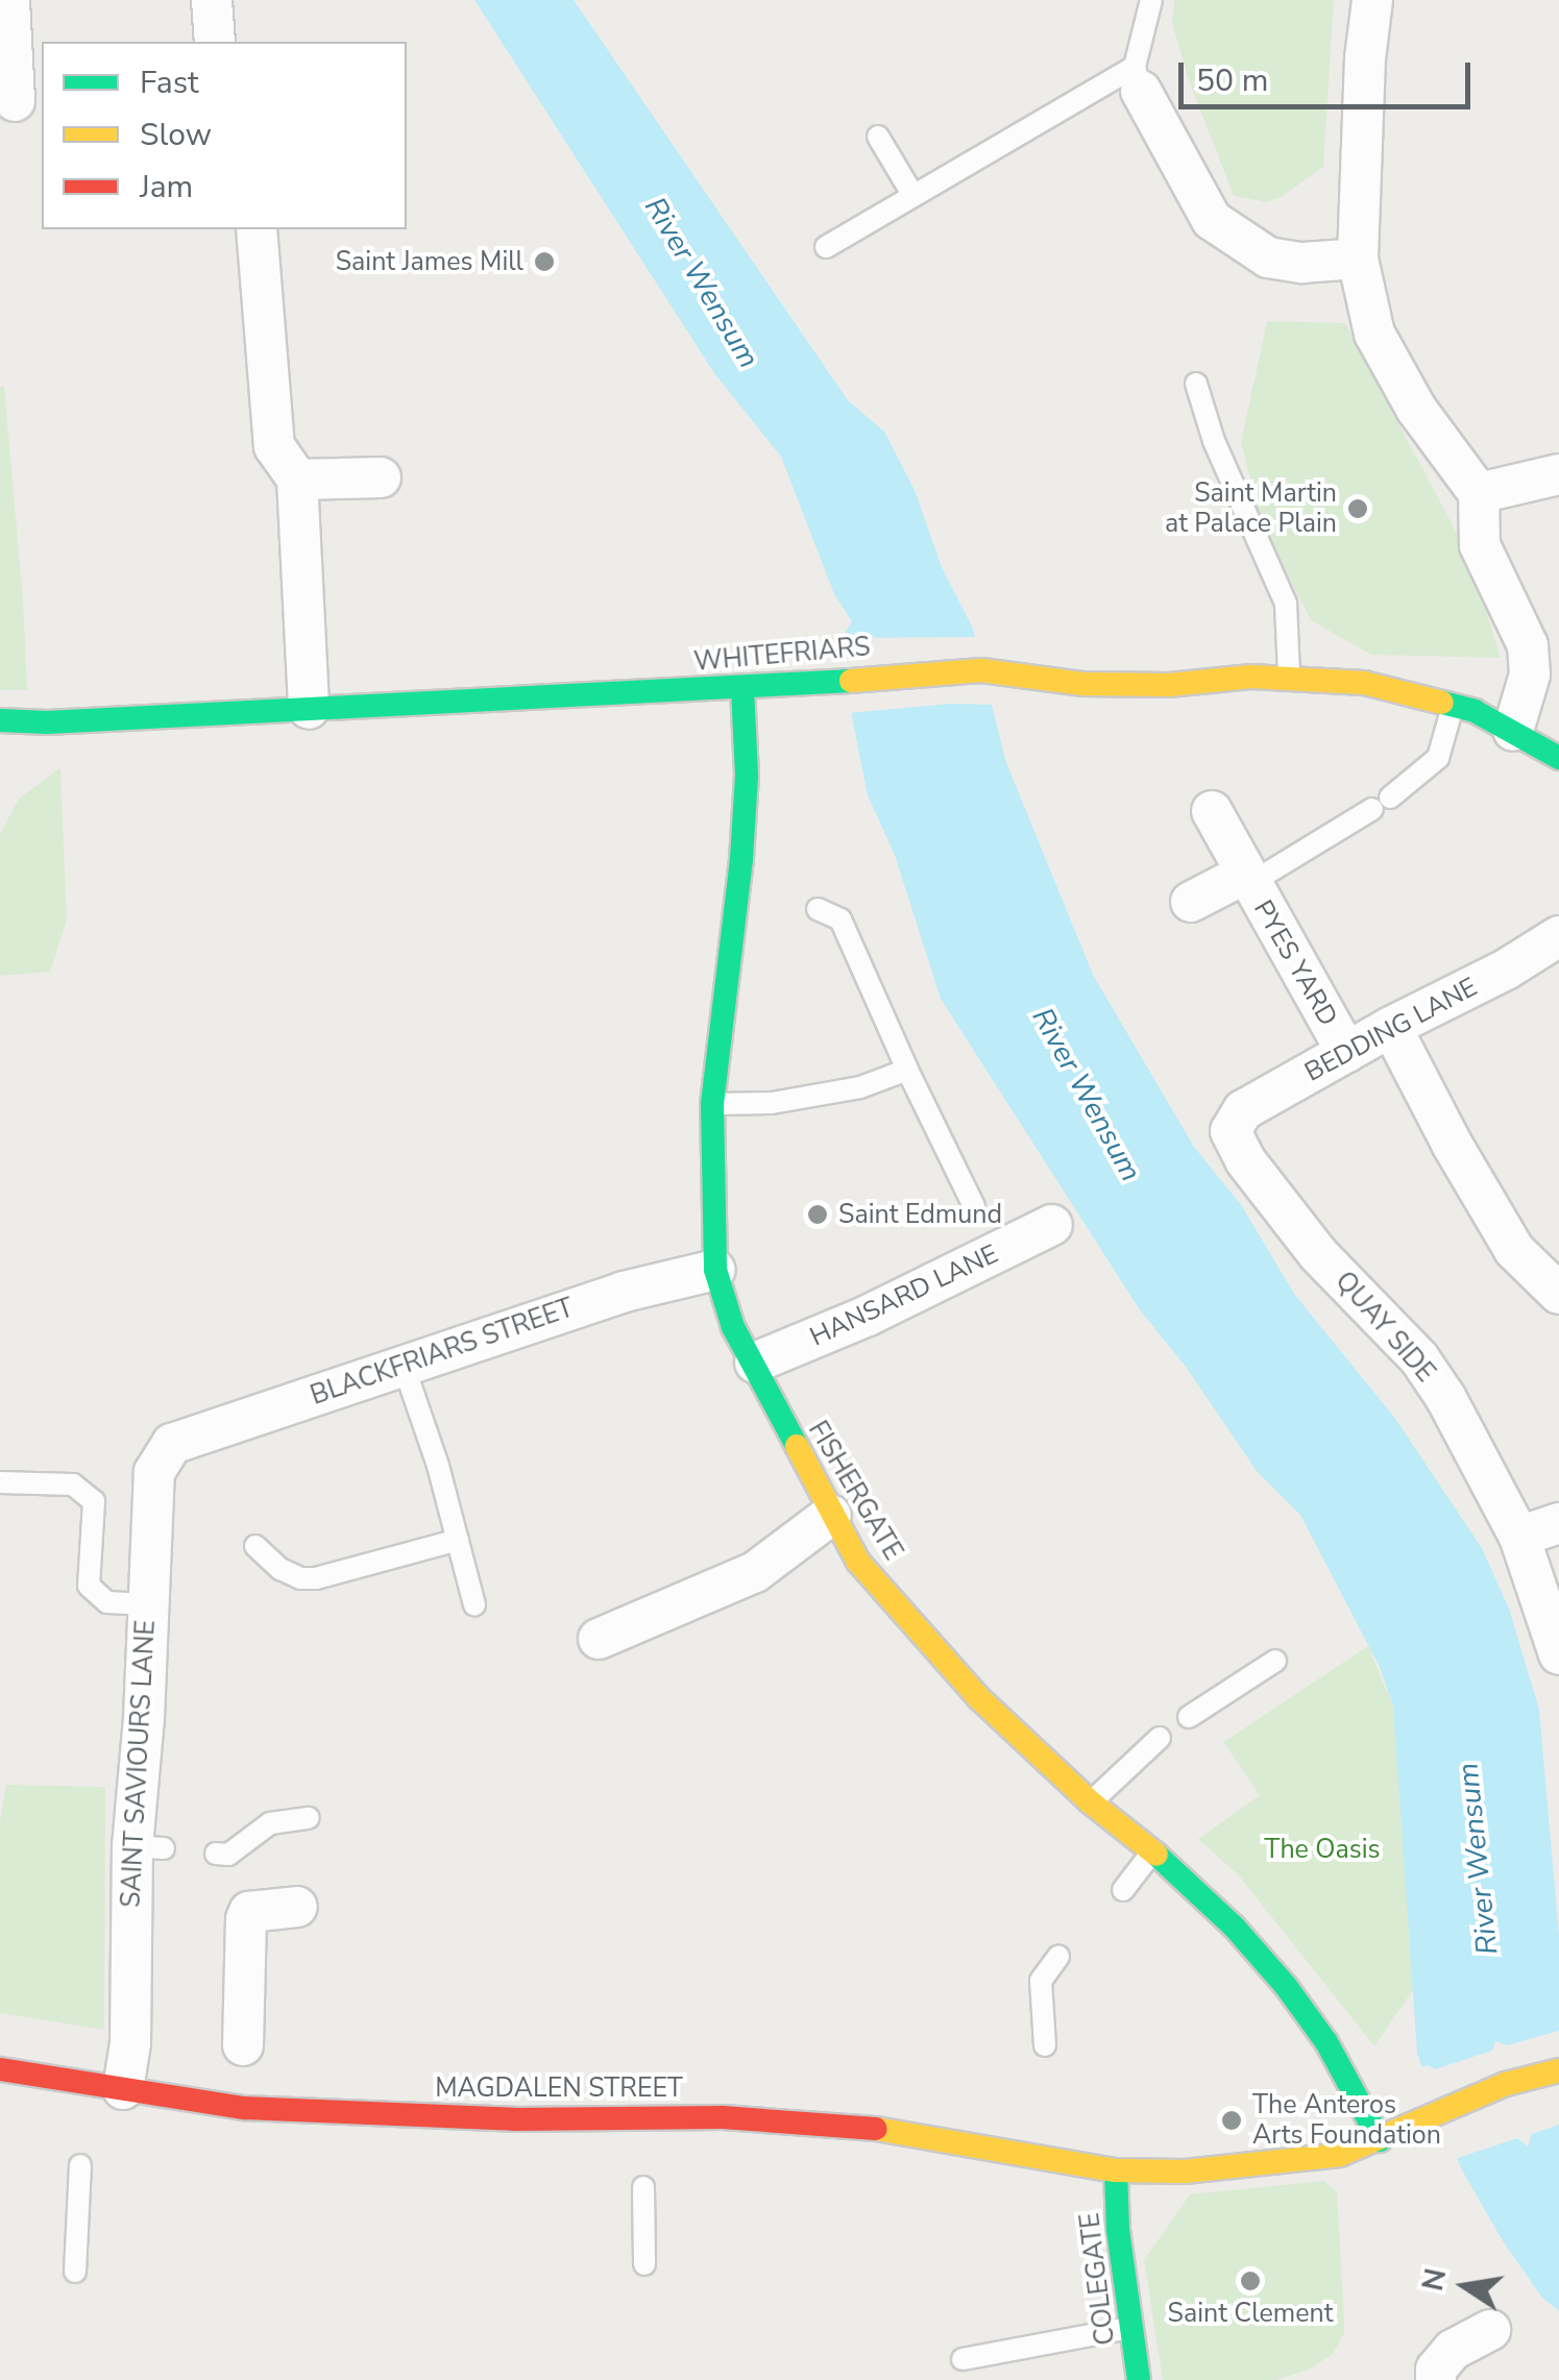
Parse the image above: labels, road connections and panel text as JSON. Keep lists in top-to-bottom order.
{
  "streets": {
    "street": [
      "WHITEFRIARS",
      "PYES YARD",
      "BEDDING LANE",
      "HANSARD LANE",
      "QUAY SIDE",
      "BLACKFRIARS STREET",
      "FISHERGATE",
      "SAINT SAVIOURS LANE",
      "MAGDALEN STREET",
      "COLEGATE"
    ]
  },
  "crossings": [
    ["WHITEFRIARS", "FISHERGATE"],
    ["PYES YARD", "BEDDING LANE"],
    ["BEDDING LANE", "QUAY SIDE"],
    ["HANSARD LANE", "FISHERGATE"],
    ["BLACKFRIARS STREET", "FISHERGATE"],
    ["BLACKFRIARS STREET", "SAINT SAVIOURS LANE"],
    ["FISHERGATE", "MAGDALEN STREET"],
    ["SAINT SAVIOURS LANE", "MAGDALEN STREET"],
    ["MAGDALEN STREET", "COLEGATE"]
  ],
  "water": ["River Wensum"],
  "parks": ["The Oasis"],
  "places": [
    "Saint James Mill",
    "Saint Martin at Palace Plain",
    "Saint Edmund",
    "The Anteros Arts Foundation",
    "Saint Clement"
  ],
  "legend": ["Fast", "Slow", "Jam"],
  "scale_bar": "50 m",
  "north": "left"
}
